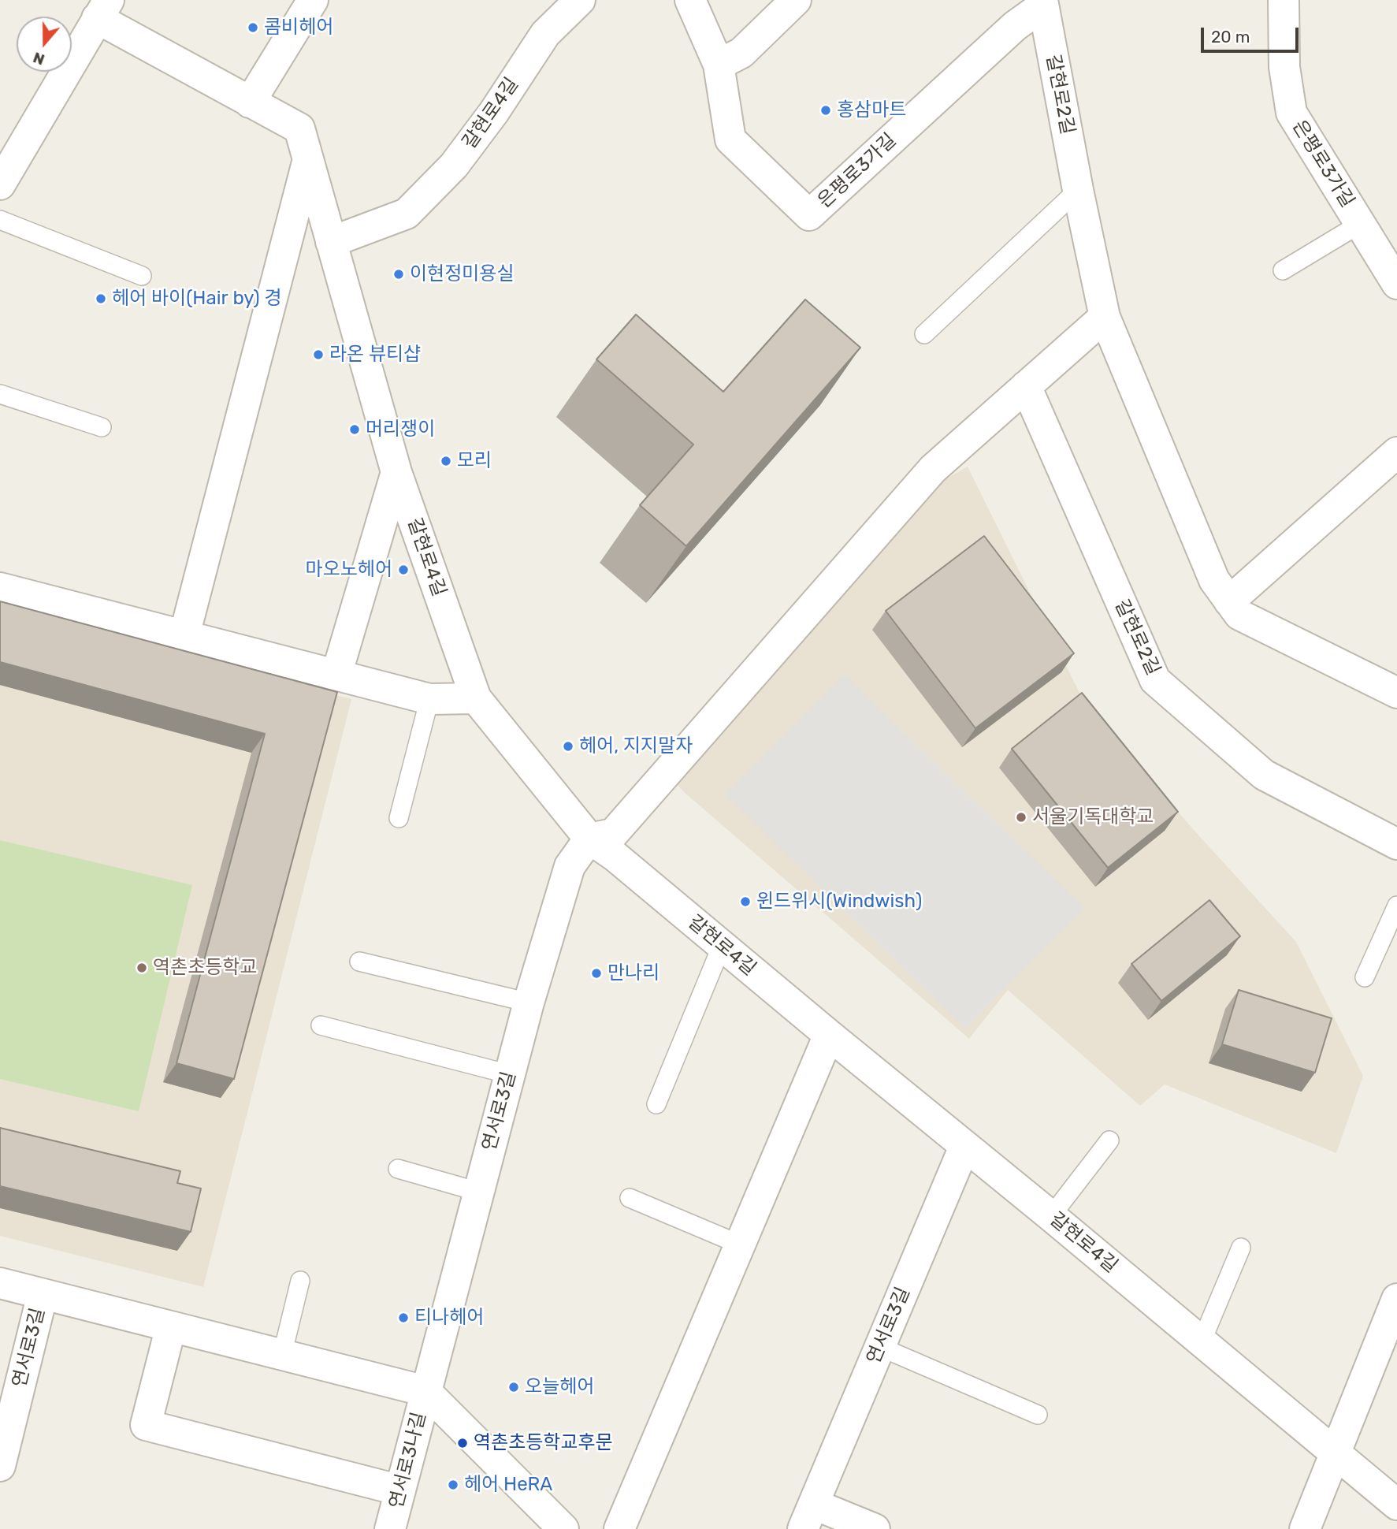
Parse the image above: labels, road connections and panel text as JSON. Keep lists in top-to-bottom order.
{
  "streets": {
    "street": [
      "갈현로2길",
      "갈현로4길",
      "은평로3가길",
      "연서로3길",
      "연서로3나길"
    ]
  },
  "crossings": [
    ["갈현로2길", "은평로3가길"],
    ["갈현로4길", "연서로3길"],
    ["연서로3길", "연서로3나길"]
  ],
  "places": [
    "콤비헤어",
    "홍삼마트",
    "이현정미용실",
    "헤어 바이(Hair by) 경",
    "라온 뷰티샵",
    "머리쟁이",
    "모리",
    "마오노헤어",
    "헤어, 지지말자",
    "서울기독대학교",
    "윈드위시(Windwish)",
    "역촌초등학교",
    "만나리",
    "티나헤어",
    "오늘헤어",
    "역촌초등학교후문",
    "헤어 HeRA"
  ],
  "scale_bar": "20 m",
  "north": "bottom"
}
